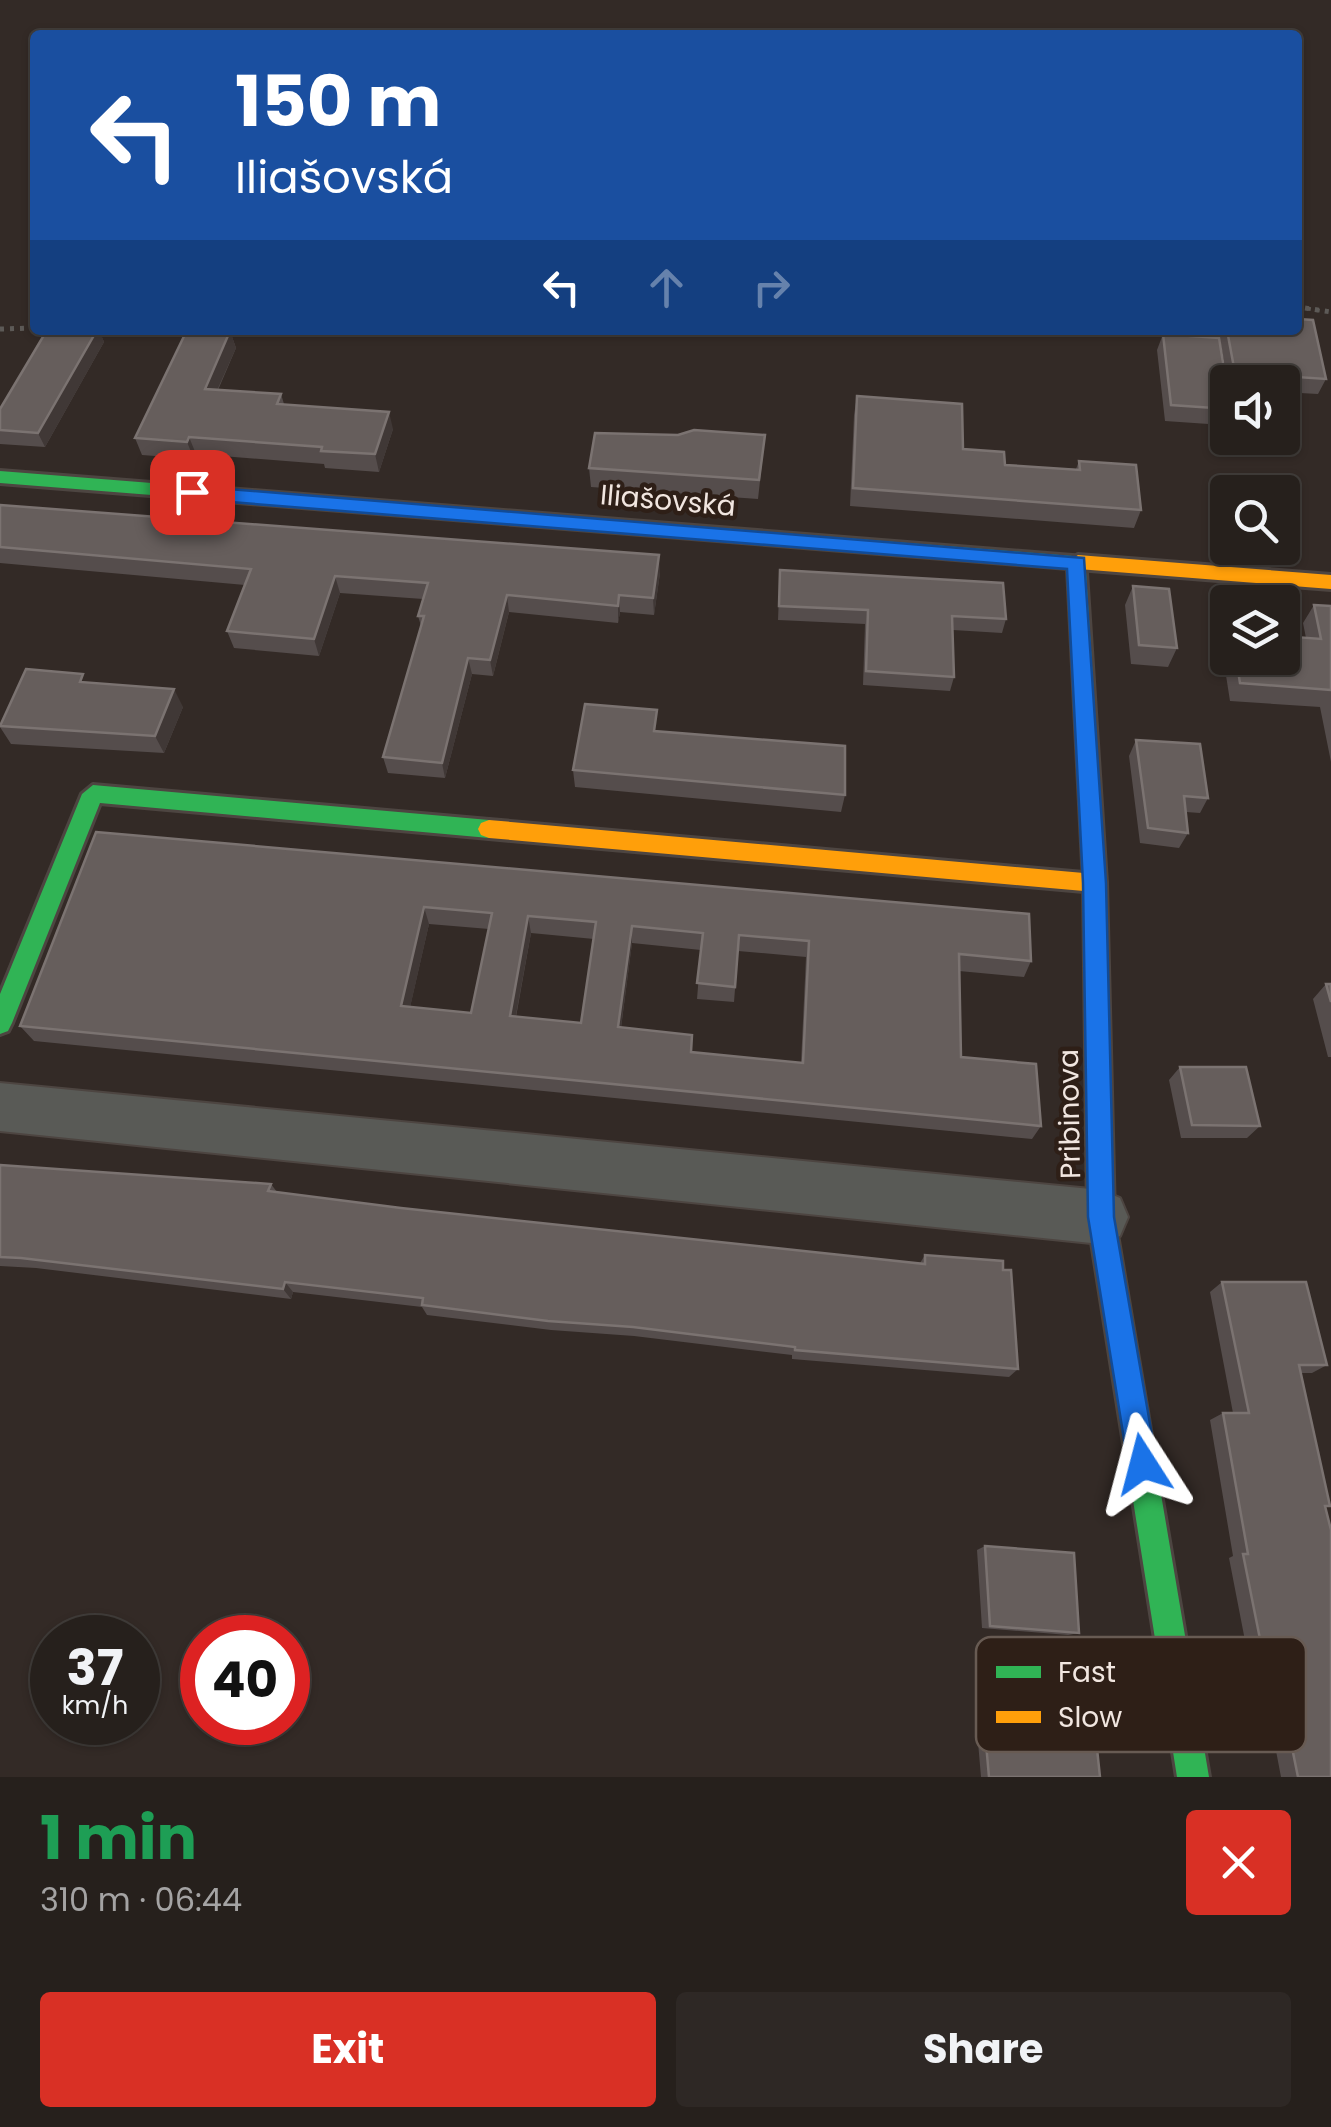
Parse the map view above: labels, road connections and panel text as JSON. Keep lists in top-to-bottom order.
{
  "streets": {
    "street": ["Iliašovská", "Pribinova"]
  },
  "crossings": [
    ["Iliašovská", "Pribinova"]
  ],
  "legend": ["Fast", "Slow"],
  "page": {
    "turn": ["150 m", "Iliašovská"],
    "speed": "37 km/h",
    "limit": "40",
    "heading": ["1 min", "310 m · 06:44"],
    "buttons": ["Exit", "Share"]
  }
}
